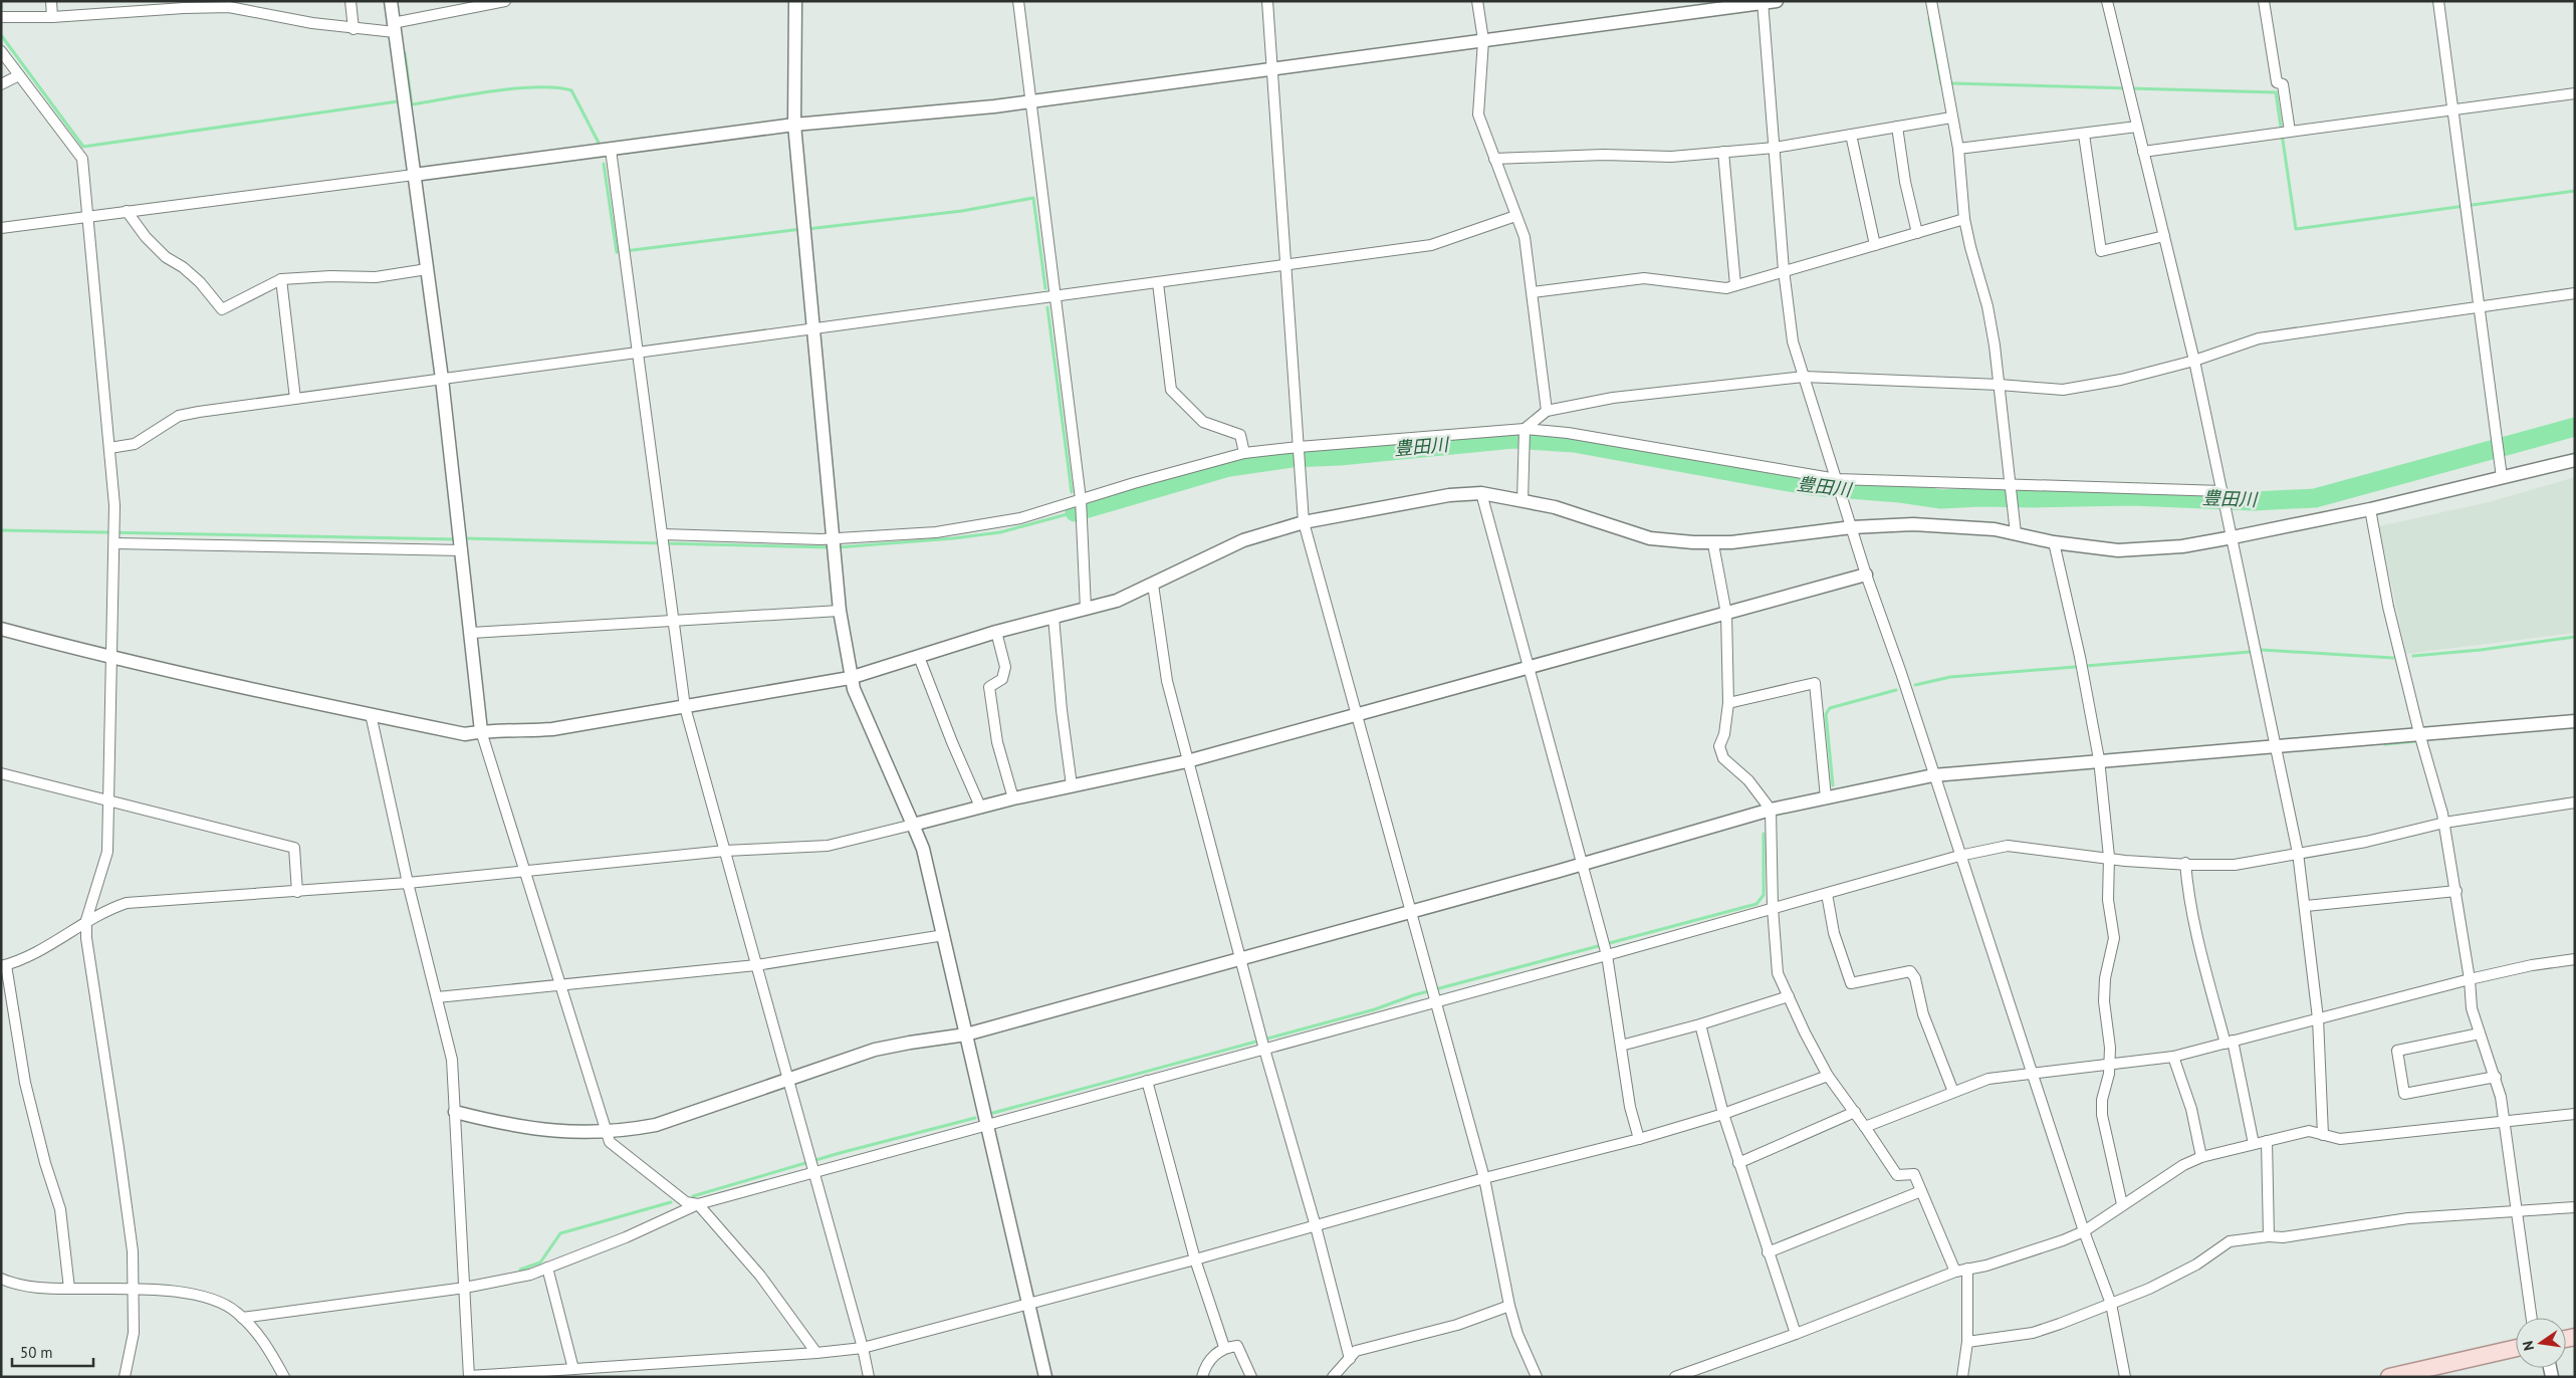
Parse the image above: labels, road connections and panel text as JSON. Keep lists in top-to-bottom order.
{
  "water": ["豊田川"],
  "scale_bar": "50 m",
  "north": "left"
}
